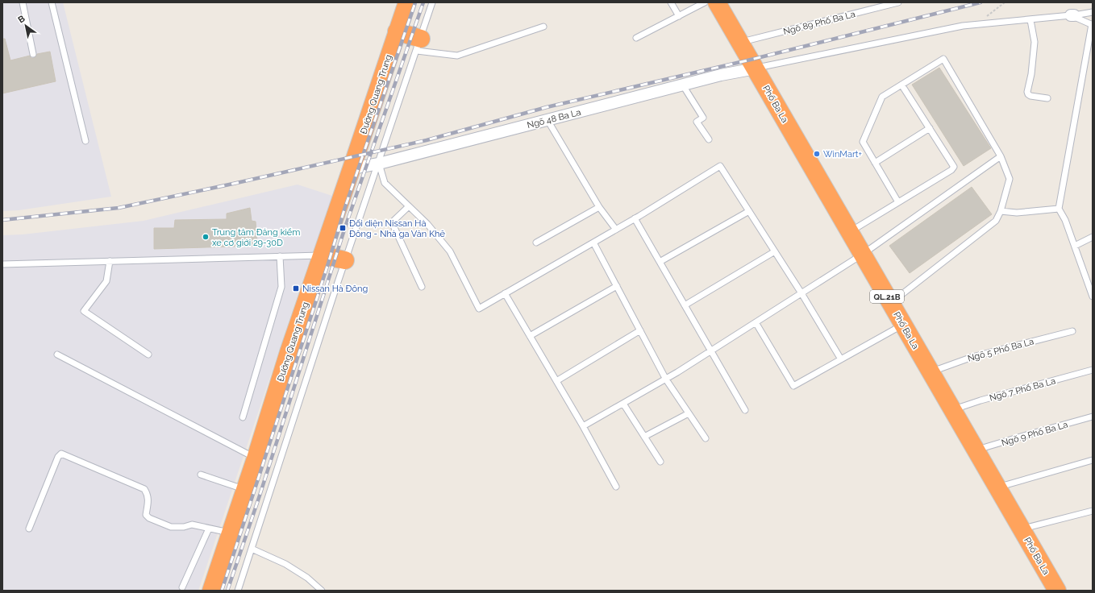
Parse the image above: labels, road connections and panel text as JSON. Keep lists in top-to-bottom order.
{
  "streets": {
    "highway": ["Đường Quang Trung", "Phố Ba La", "QL.21B"],
    "street": ["Ngõ 48 Ba La"],
    "lane": [
      "Ngõ 89 Phố Ba La",
      "Ngõ 5 Phố Ba La",
      "Ngõ 7 Phố Ba La",
      "Ngõ 9 Phố Ba La"
    ]
  },
  "crossings": [
    ["Ngõ 89 Phố Ba La", "Phố Ba La"],
    ["Đường Quang Trung", "Ngõ 48 Ba La"],
    ["Phố Ba La", "Ngõ 48 Ba La"],
    ["Phố Ba La", "Ngõ 5 Phố Ba La"],
    ["Phố Ba La", "Ngõ 7 Phố Ba La"],
    ["Phố Ba La", "Ngõ 9 Phố Ba La"]
  ],
  "places": {
    "other": ["WinMart+", "Trung tâm Đăng kiểm xe cơ giới 29-30D"],
    "transit": ["Đối diện Nissan Hà Đông - Nhà ga Văn Khê", "Nissan Hà Đông"]
  },
  "north": "top left"
}
